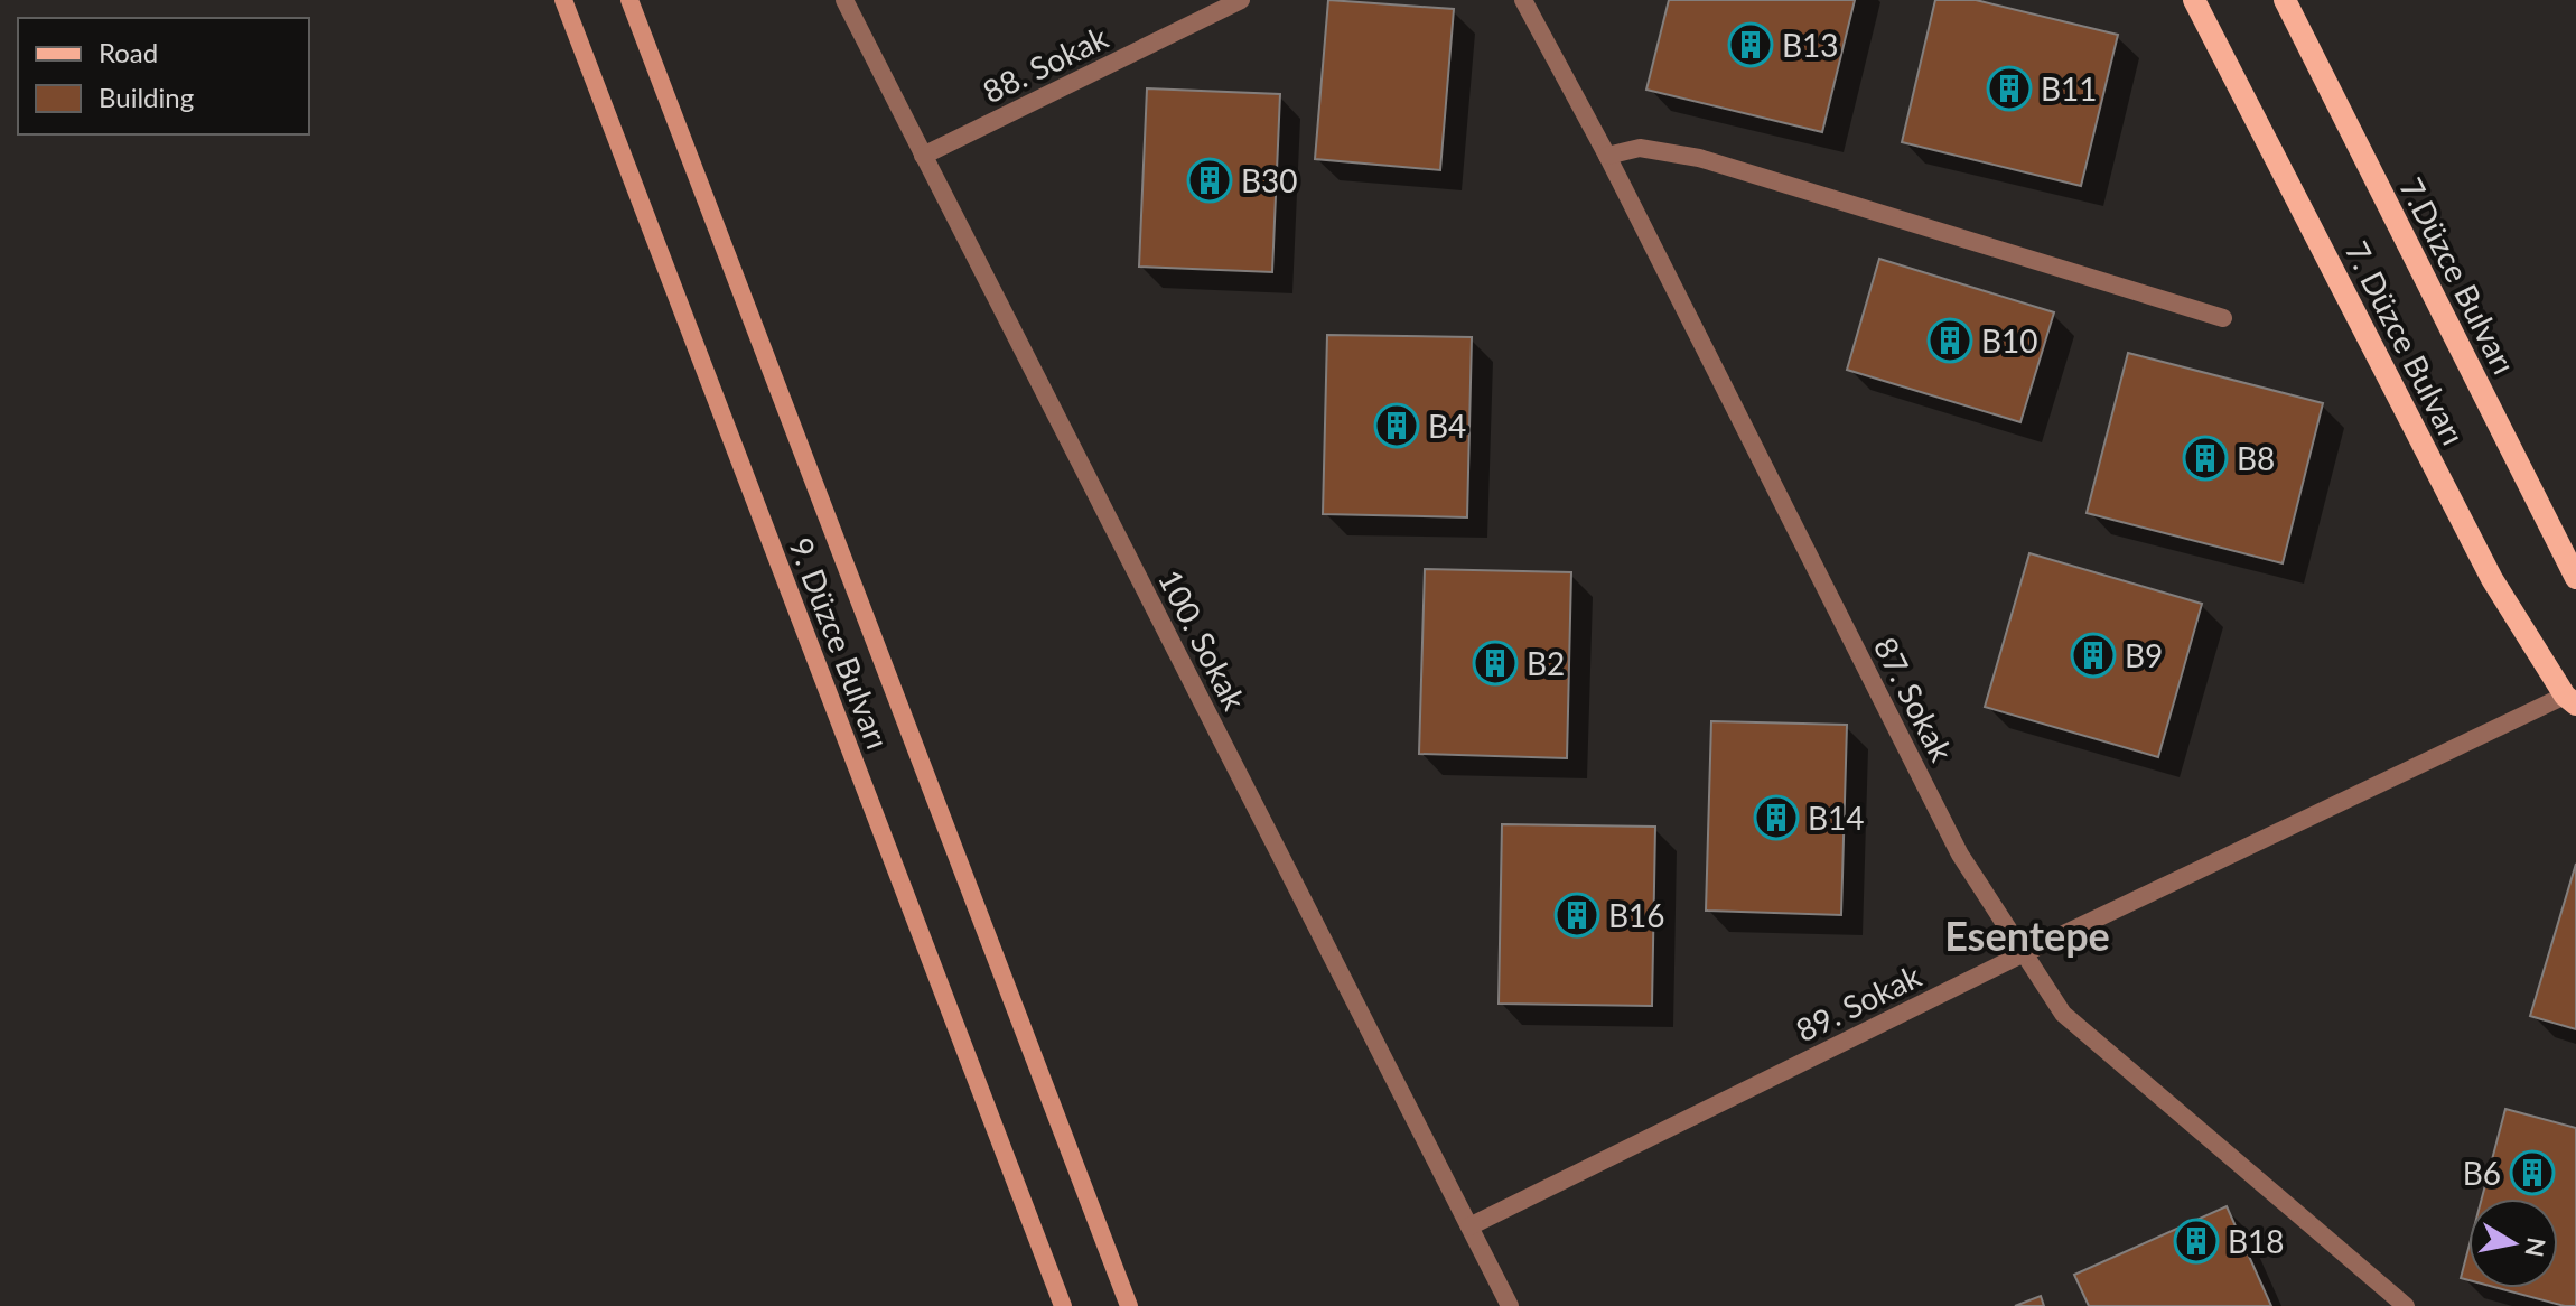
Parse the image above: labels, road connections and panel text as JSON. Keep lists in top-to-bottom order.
{
  "streets": {
    "main road": ["7.Düzce Bulvarı", "7. Düzce Bulvarı", "9. Düzce Bulvarı"],
    "street": [
      "88. Sokak",
      "100. Sokak",
      "87. Sokak",
      "89. Sokak"
    ]
  },
  "crossings": [
    ["88. Sokak", "100. Sokak"],
    ["7. Düzce Bulvarı", "89. Sokak"],
    ["100. Sokak", "89. Sokak"],
    ["87. Sokak", "89. Sokak"]
  ],
  "districts": ["Esentepe"],
  "places": {
    "building": [
      "B13",
      "B11",
      "B30",
      "B10",
      "B4",
      "B8",
      "B9",
      "B2",
      "B14",
      "B16",
      "B6",
      "B18"
    ]
  },
  "legend": ["Road", "Building"],
  "north": "right"
}
